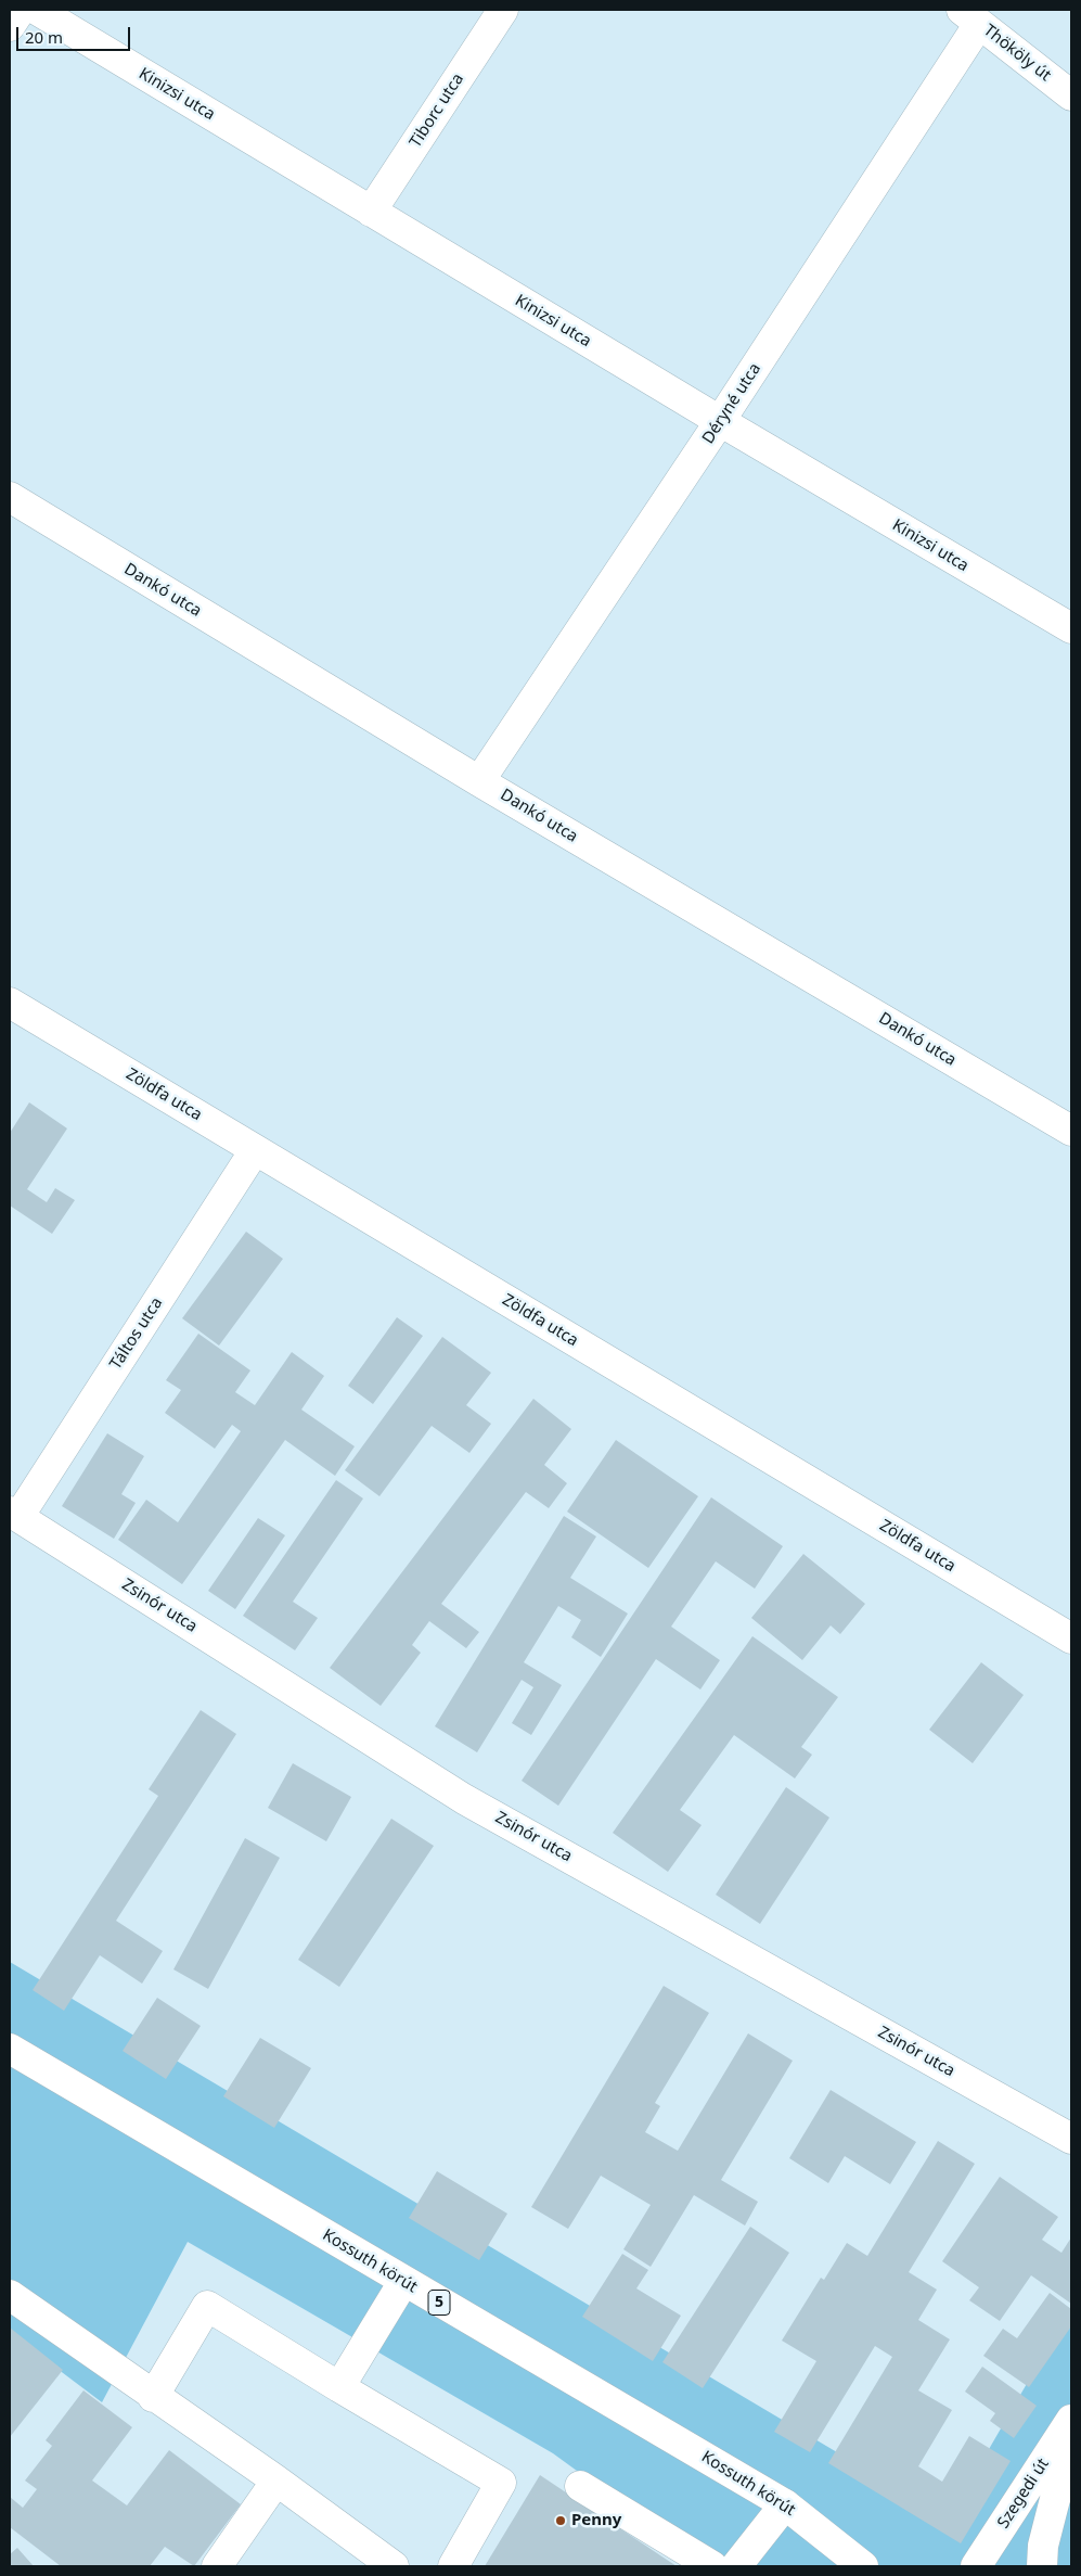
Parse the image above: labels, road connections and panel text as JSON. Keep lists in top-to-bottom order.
{
  "streets": {
    "street": [
      "Thököly út",
      "Kinizsi utca",
      "Tiborc utca",
      "Déryné utca",
      "Dankó utca",
      "Zöldfa utca",
      "Táltos utca",
      "Zsinór utca",
      "Kossuth körút",
      "5",
      "Szegedi út"
    ]
  },
  "crossings": [
    ["Thököly út", "Déryné utca"],
    ["Kinizsi utca", "Tiborc utca"],
    ["Kinizsi utca", "Déryné utca"],
    ["Déryné utca", "Dankó utca"],
    ["Zöldfa utca", "Táltos utca"],
    ["Táltos utca", "Zsinór utca"]
  ],
  "places": ["Penny"],
  "scale_bar": "20 m"
}
